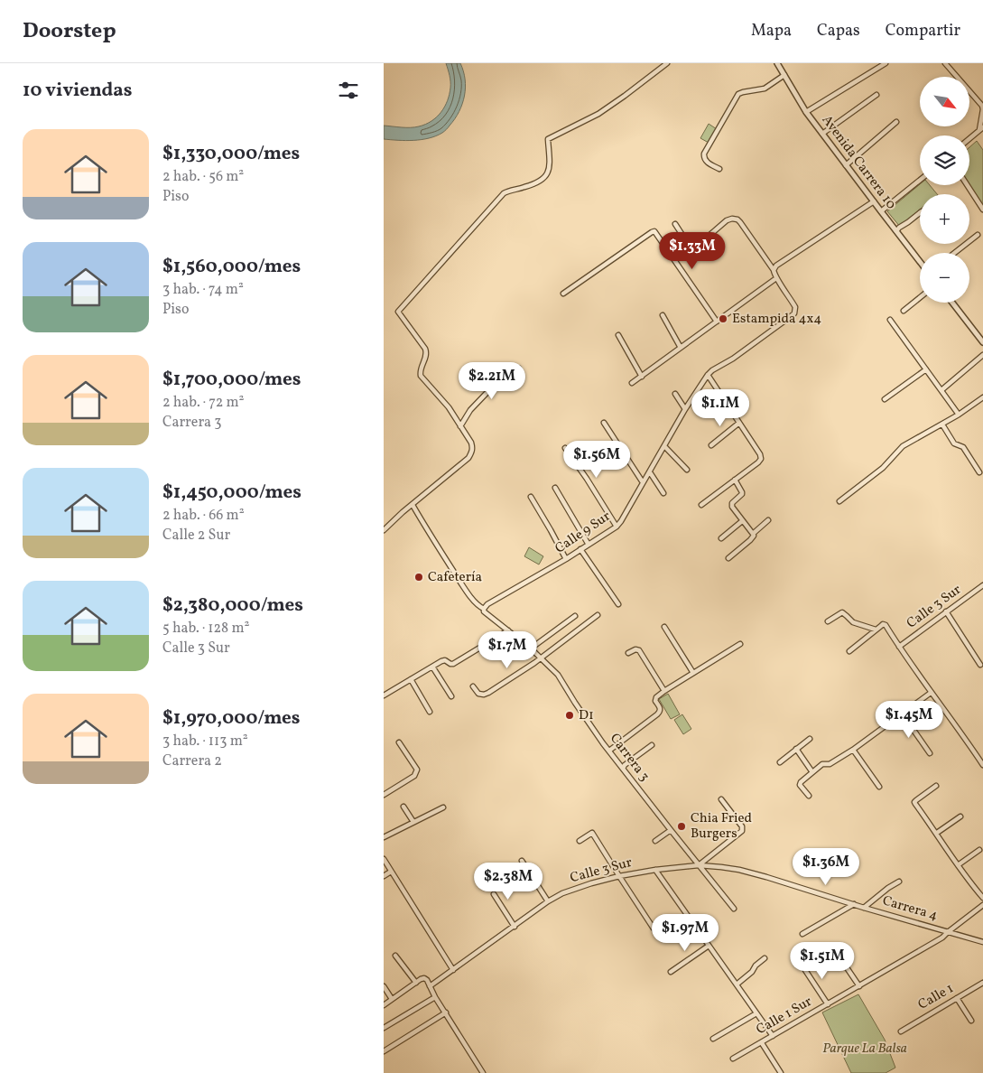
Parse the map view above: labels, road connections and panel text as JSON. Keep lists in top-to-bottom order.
{
  "streets": {
    "street": [
      "Avenida Carrera 10",
      "Calle 9 Sur",
      "Calle 3 Sur",
      "Carrera 3",
      "Carrera 4",
      "Calle 1",
      "Calle 1 Sur"
    ]
  },
  "crossings": [
    ["Calle 9 Sur", "Carrera 3"],
    ["Calle 3 Sur", "Carrera 3"],
    ["Calle 3 Sur", "Carrera 4"],
    ["Carrera 3", "Carrera 4"],
    ["Carrera 4", "Calle 1 Sur"]
  ],
  "parks": ["Parque La Balsa"],
  "places": [
    "Estampida 4x4",
    "Cafetería",
    "D1",
    "Chia Fried Burgers"
  ],
  "north": "bottom right",
  "page": {
    "header": "Doorstep",
    "nav": ["Mapa", "Capas", "Compartir"],
    "heading": "10 viviendas",
    "map_buttons": ["+", "−"],
    "list": [
      {
        "name": "$1,330,000/mes",
        "note": "2 hab. · 56 m² · Piso"
      },
      {
        "name": "$1,560,000/mes",
        "note": "3 hab. · 74 m² · Piso"
      },
      {
        "name": "$1,700,000/mes",
        "note": "2 hab. · 72 m² · Carrera 3"
      },
      {
        "name": "$1,450,000/mes",
        "note": "2 hab. · 66 m² · Calle 2 Sur"
      },
      {
        "name": "$2,380,000/mes",
        "note": "5 hab. · 128 m² · Calle 3 Sur"
      },
      {
        "name": "$1,970,000/mes",
        "note": "3 hab. · 113 m² · Carrera 2"
      }
    ],
    "price": [
      "$1.33M",
      "$2.21M",
      "$1.1M",
      "$1.56M",
      "$1.7M",
      "$1.45M",
      "$1.36M",
      "$2.38M",
      "$1.97M",
      "$1.51M"
    ]
  }
}
